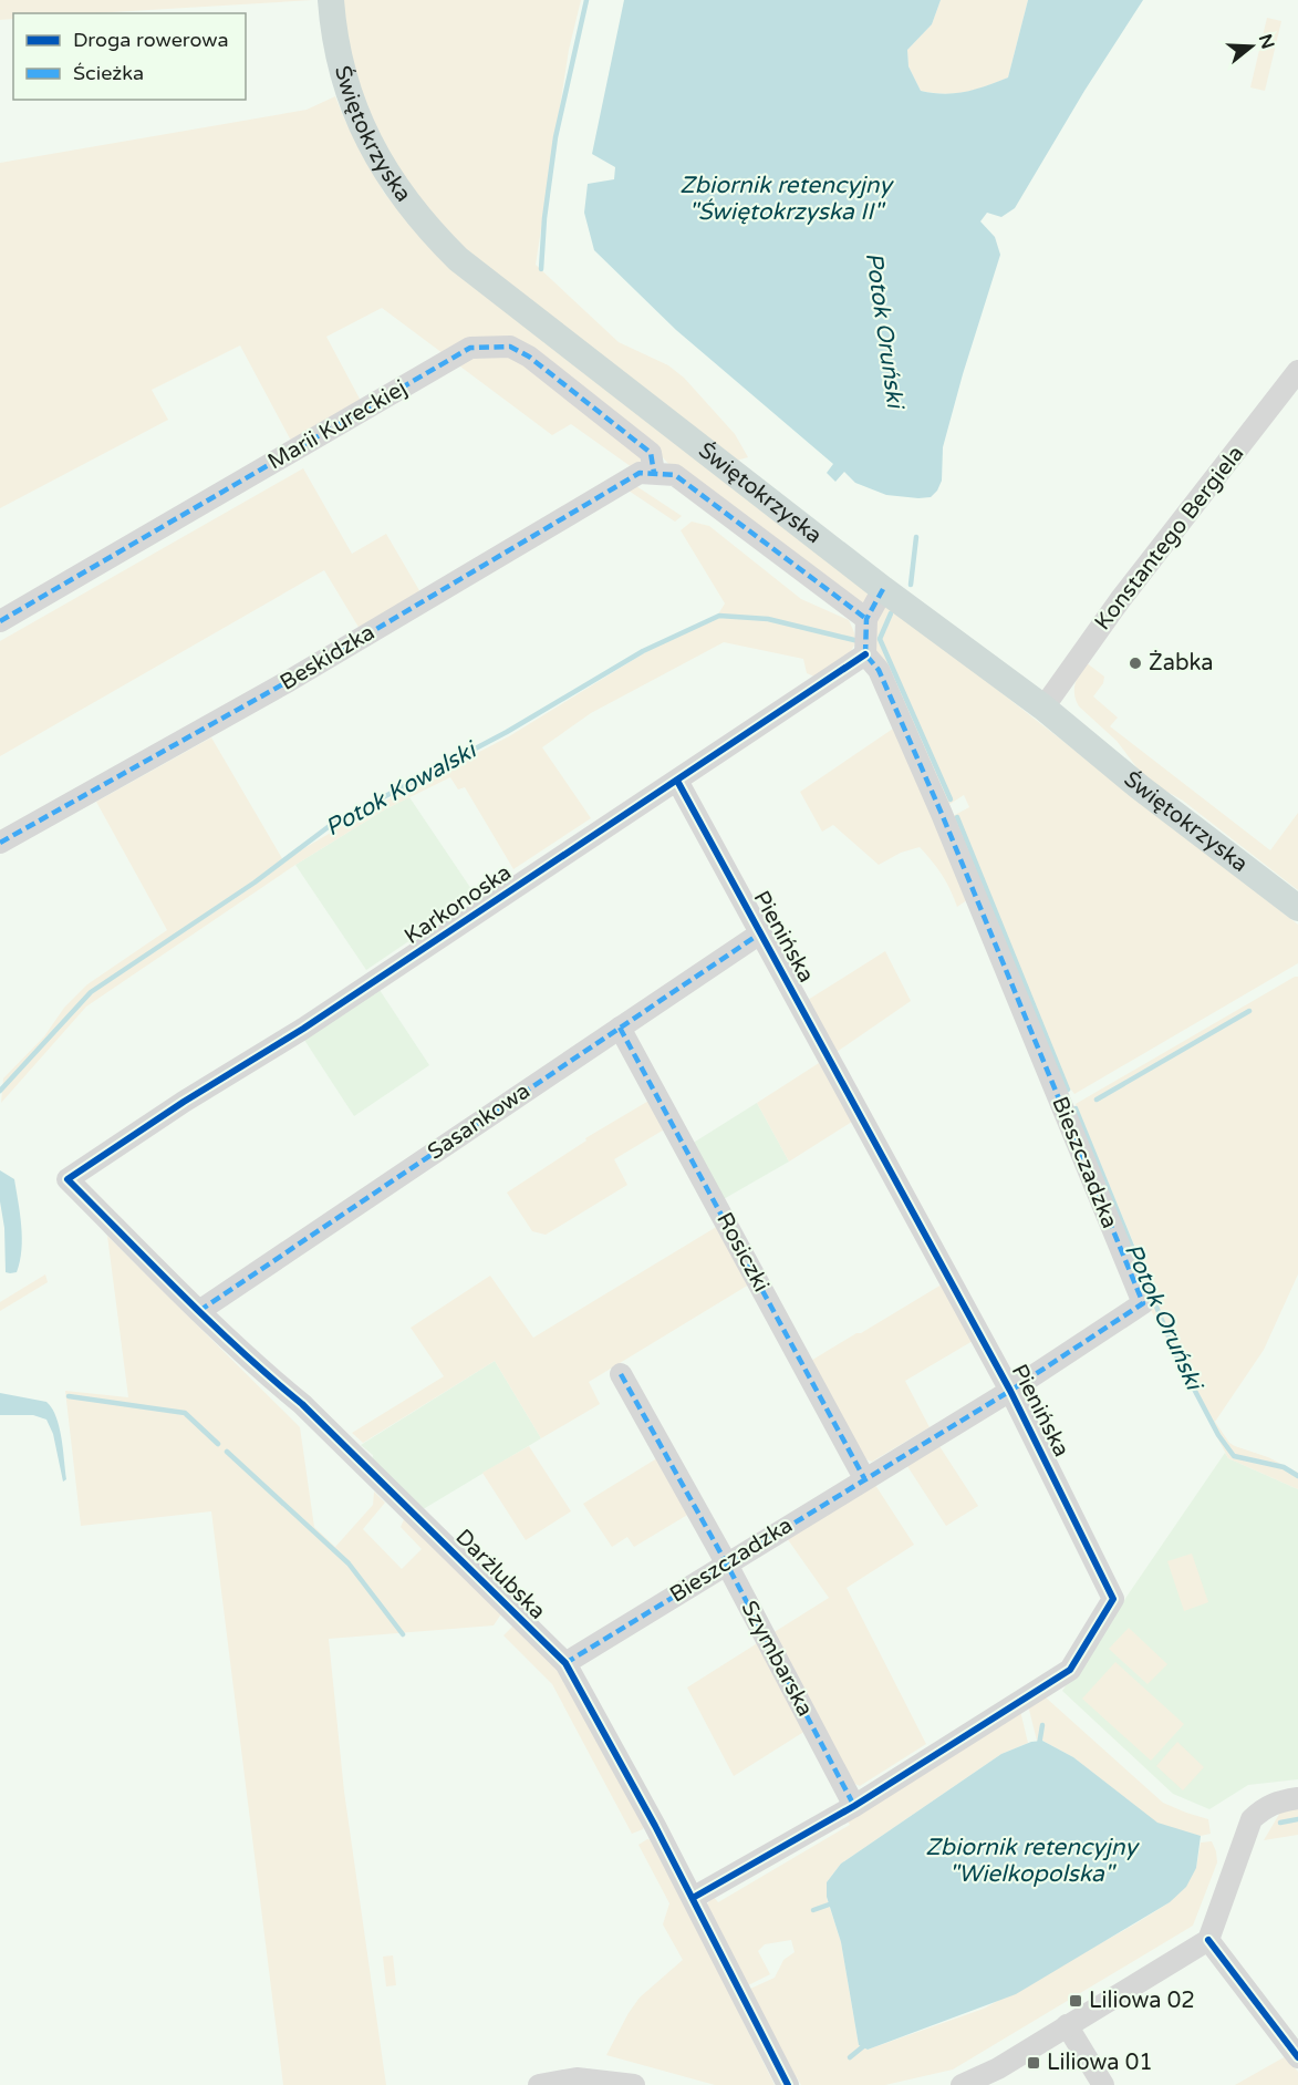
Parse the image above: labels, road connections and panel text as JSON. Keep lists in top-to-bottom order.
{
  "streets": {
    "main road": ["Świętokrzyska"],
    "street": [
      "Marii Kureckiej",
      "Konstantego Bergiela",
      "Beskidzka",
      "Karkonoska",
      "Pienińska",
      "Sasankowa",
      "Bieszczadzka",
      "Rosiczki",
      "Darżlubska",
      "Szymbarska"
    ]
  },
  "crossings": [
    ["Świętokrzyska", "Marii Kureckiej"],
    ["Świętokrzyska", "Konstantego Bergiela"],
    ["Świętokrzyska", "Beskidzka"],
    ["Marii Kureckiej", "Beskidzka"],
    ["Karkonoska", "Pienińska"],
    ["Karkonoska", "Bieszczadzka"],
    ["Karkonoska", "Darżlubska"],
    ["Pienińska", "Sasankowa"],
    ["Pienińska", "Bieszczadzka"],
    ["Pienińska", "Darżlubska"],
    ["Pienińska", "Szymbarska"],
    ["Sasankowa", "Rosiczki"],
    ["Sasankowa", "Darżlubska"],
    ["Bieszczadzka", "Rosiczki"],
    ["Bieszczadzka", "Darżlubska"],
    ["Bieszczadzka", "Szymbarska"]
  ],
  "water": [
    "Zbiornik retencyjny \"Świętokrzyska II\"",
    "Potok Oruński",
    "Potok Kowalski",
    "Zbiornik retencyjny \"Wielkopolska\""
  ],
  "places": {
    "other": ["Żabka"],
    "transit": ["Liliowa 02", "Liliowa 01"]
  },
  "legend": ["Droga rowerowa", "Ścieżka"],
  "north": "right"
}
